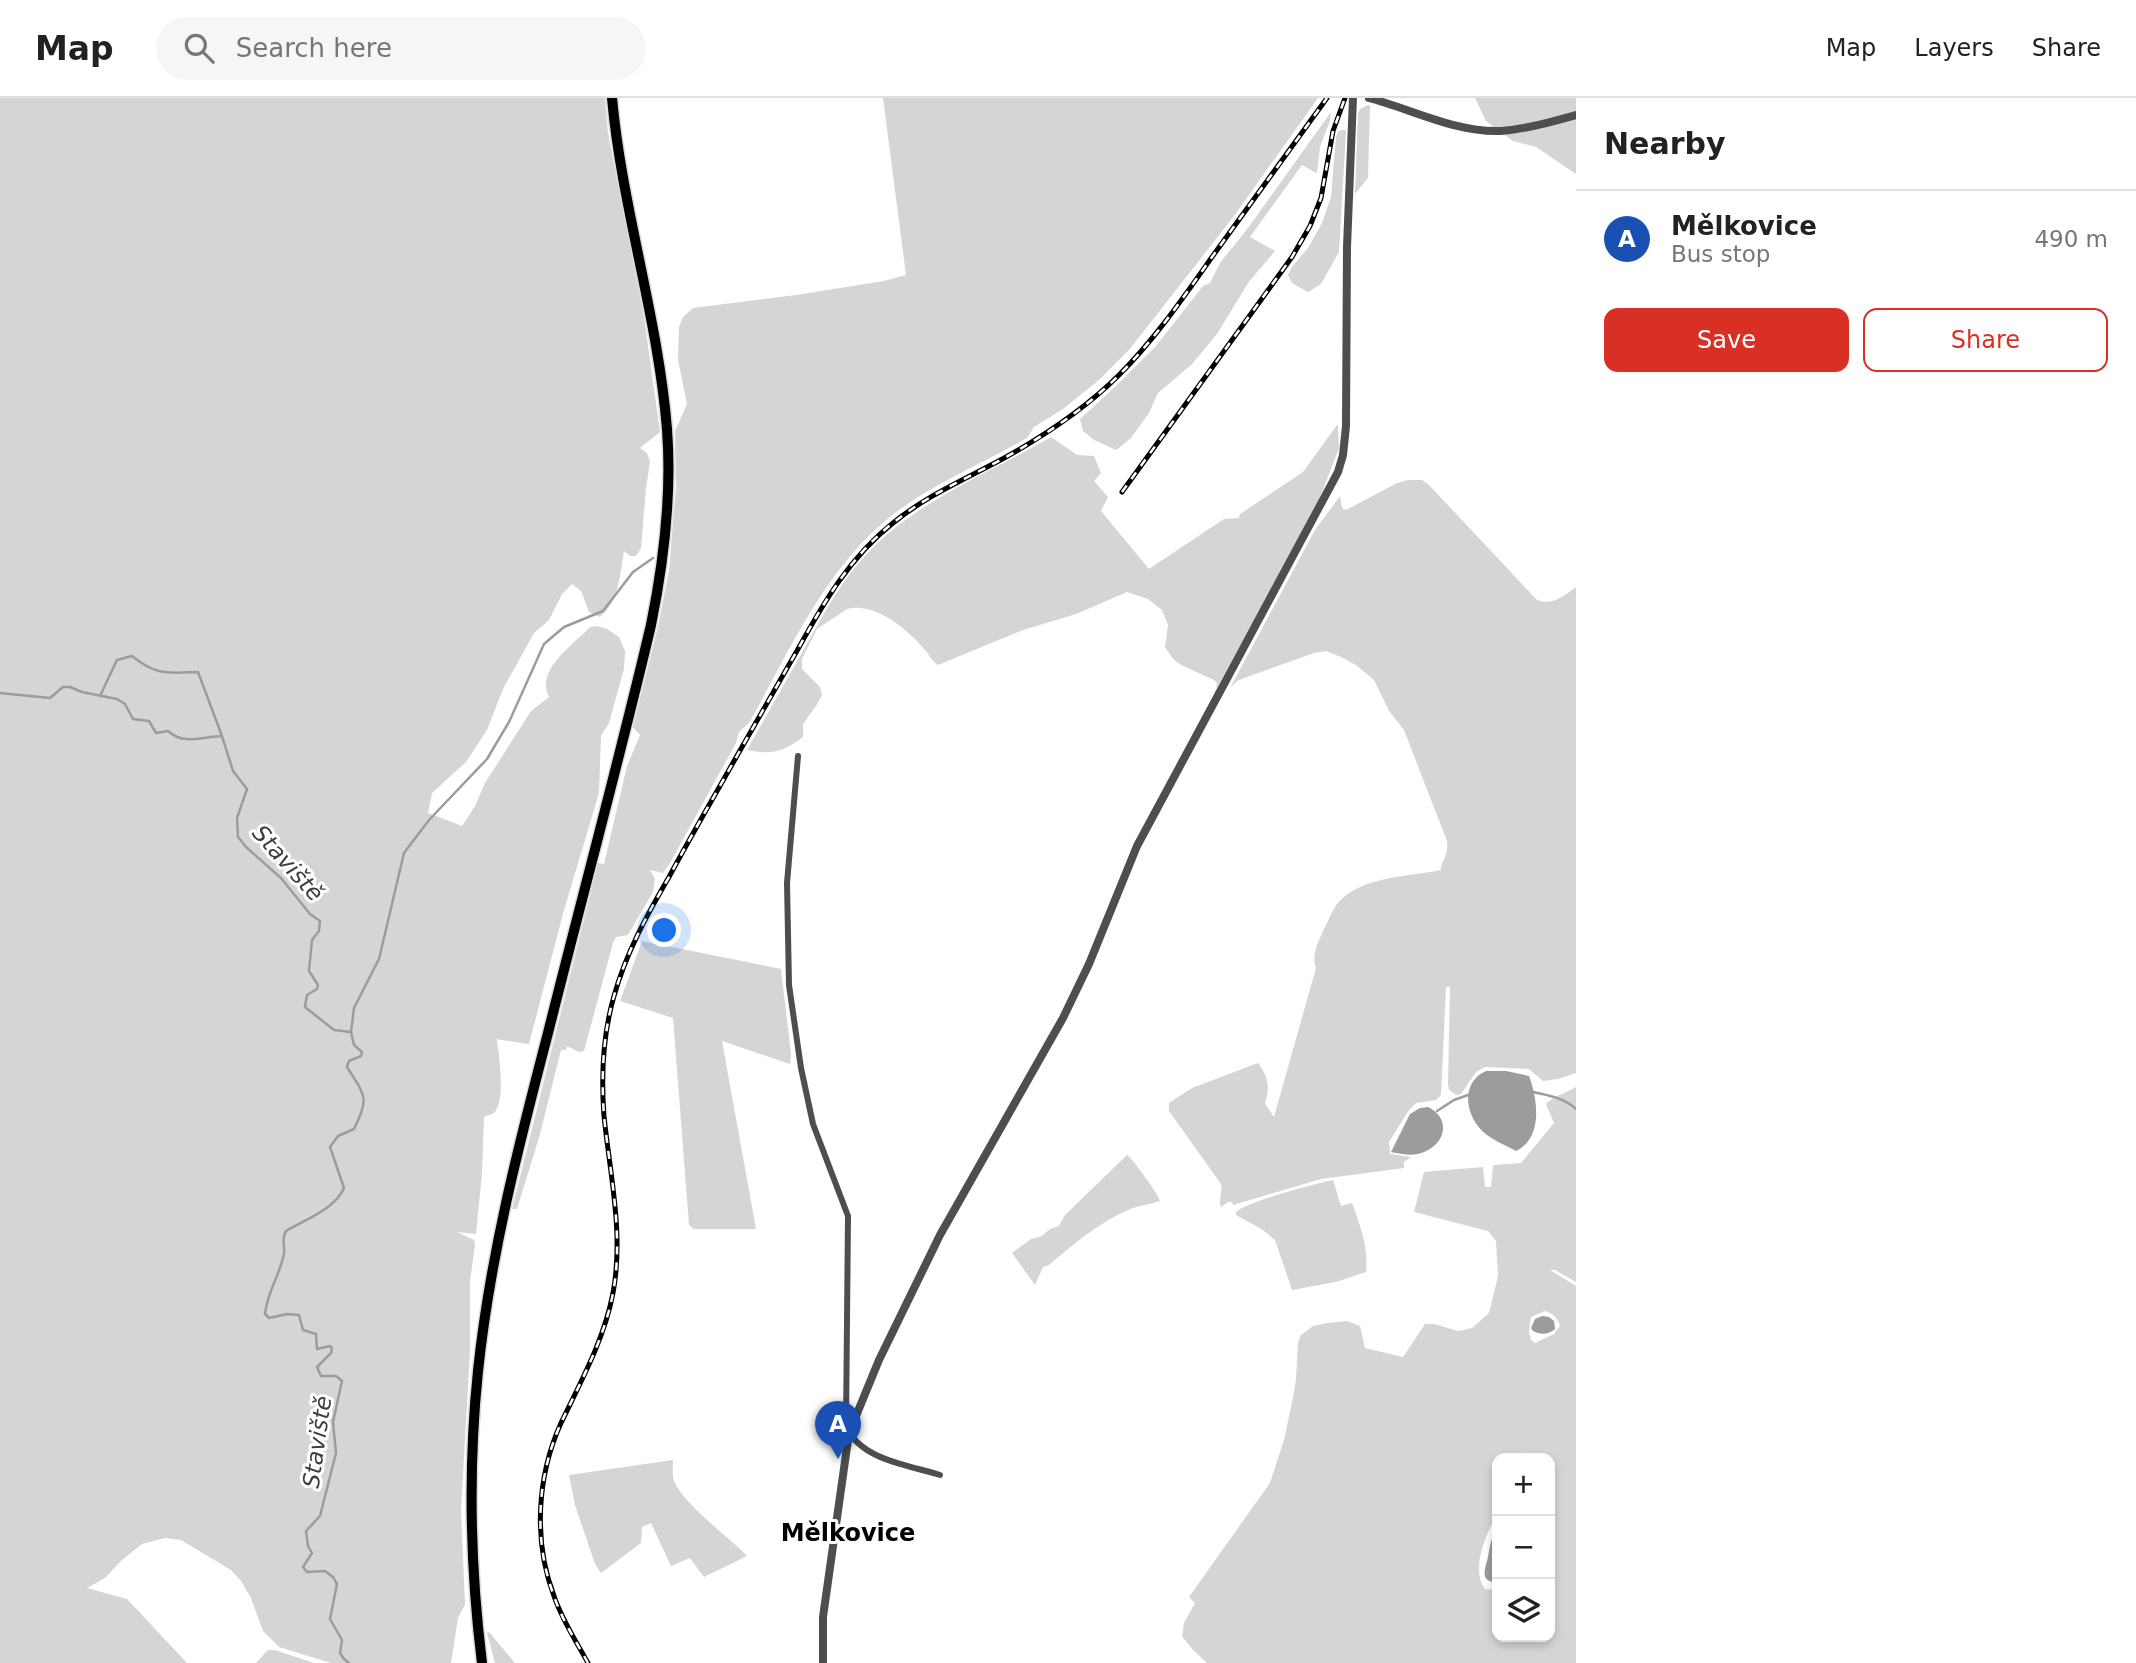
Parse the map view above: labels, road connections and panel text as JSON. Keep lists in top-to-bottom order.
{
  "districts": ["Mělkovice"],
  "water": ["Staviště"],
  "page": {
    "header": "Map",
    "search": "Search here",
    "nav": ["Map", "Layers", "Share"],
    "heading": "Nearby",
    "list": [
      {
        "mark": "A",
        "name": "Mělkovice",
        "note": "Bus stop",
        "value": "490 m"
      }
    ],
    "buttons": ["Save", "Share"],
    "pins": "A",
    "map_buttons": ["+", "−"]
  }
}
